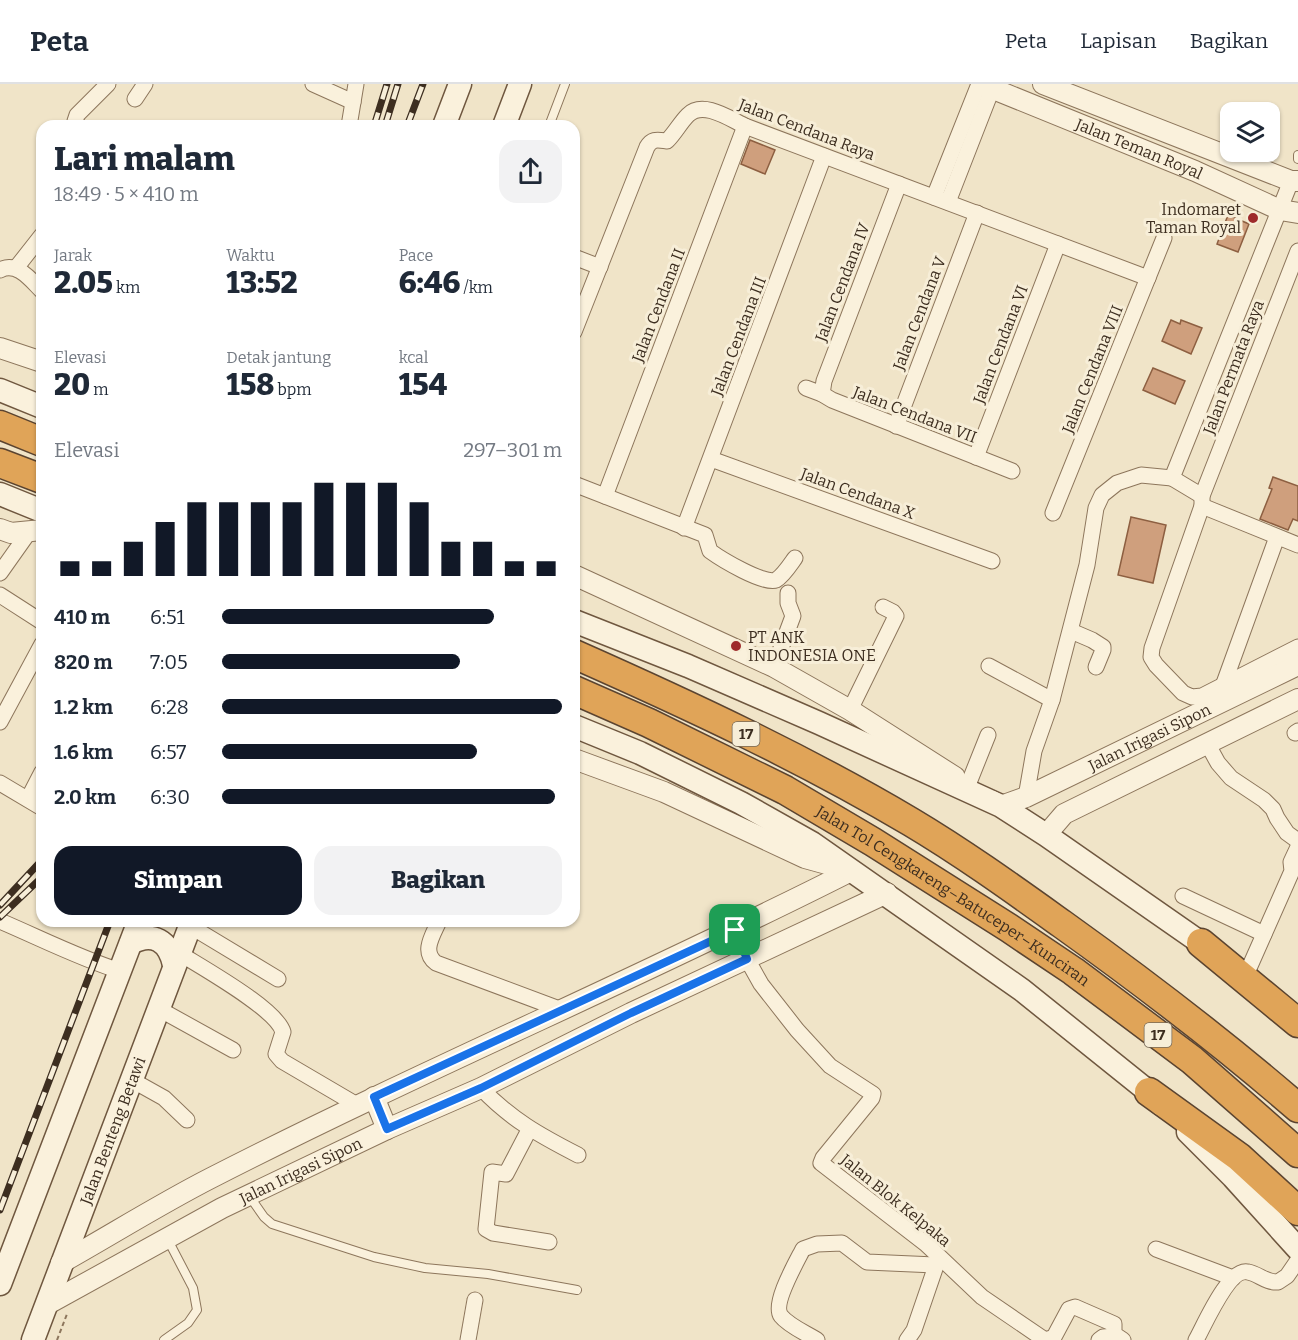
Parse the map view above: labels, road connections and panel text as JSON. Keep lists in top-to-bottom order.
{
  "streets": {
    "highway": ["17", "Jalan Tol Cengkareng–Batuceper–Kunciran"],
    "main road": ["Jalan Benteng Betawi"],
    "street": [
      "Jalan Cendana Raya",
      "Jalan Teman Royal",
      "Jalan Cendana IV",
      "Jalan Cendana II",
      "Jalan Cendana V",
      "Jalan Cendana III",
      "Jalan Cendana VI",
      "Jalan Permata Raya",
      "Jalan Cendana VIII",
      "Jalan Cendana VII",
      "Jalan Cendana X",
      "Jalan Irigasi Sipon",
      "Jalan Blok Kelpaka"
    ]
  },
  "crossings": [
    ["Jalan Cendana Raya", "Jalan Cendana IV"],
    ["Jalan Cendana Raya", "Jalan Cendana II"],
    ["Jalan Cendana Raya", "Jalan Cendana V"],
    ["Jalan Cendana Raya", "Jalan Cendana III"],
    ["Jalan Cendana Raya", "Jalan Cendana VI"],
    ["Jalan Cendana Raya", "Jalan Cendana VIII"],
    ["Jalan Cendana IV", "Jalan Cendana VII"],
    ["Jalan Cendana V", "Jalan Cendana VII"],
    ["Jalan Cendana III", "Jalan Cendana X"],
    ["Jalan Cendana VI", "Jalan Cendana VII"],
    ["Jalan Irigasi Sipon", "Jalan Benteng Betawi"],
    ["Jalan Irigasi Sipon", "Jalan Blok Kelpaka"]
  ],
  "places": ["Indomaret Taman Royal", "PT ANK INDONESIA ONE"],
  "page": {
    "header": "Peta",
    "nav": ["Peta", "Lapisan", "Bagikan"],
    "heading": ["Lari malam", "18:49 · 5 × 410 m"],
    "stats": [
      ["Jarak", "2.05 km"],
      ["Waktu", "13:52"],
      ["Pace", "6:46 /km"],
      ["Elevasi", "20 m"],
      ["Detak jantung", "158 bpm"],
      ["kcal", "154"]
    ],
    "chart": ["Elevasi", "297–301 m"],
    "list": [
      {
        "name": "410 m",
        "note": "6:51"
      },
      {
        "name": "820 m",
        "note": "7:05"
      },
      {
        "name": "1.2 km",
        "note": "6:28"
      },
      {
        "name": "1.6 km",
        "note": "6:57"
      },
      {
        "name": "2.0 km",
        "note": "6:30"
      }
    ],
    "buttons": ["Simpan", "Bagikan"]
  }
}
